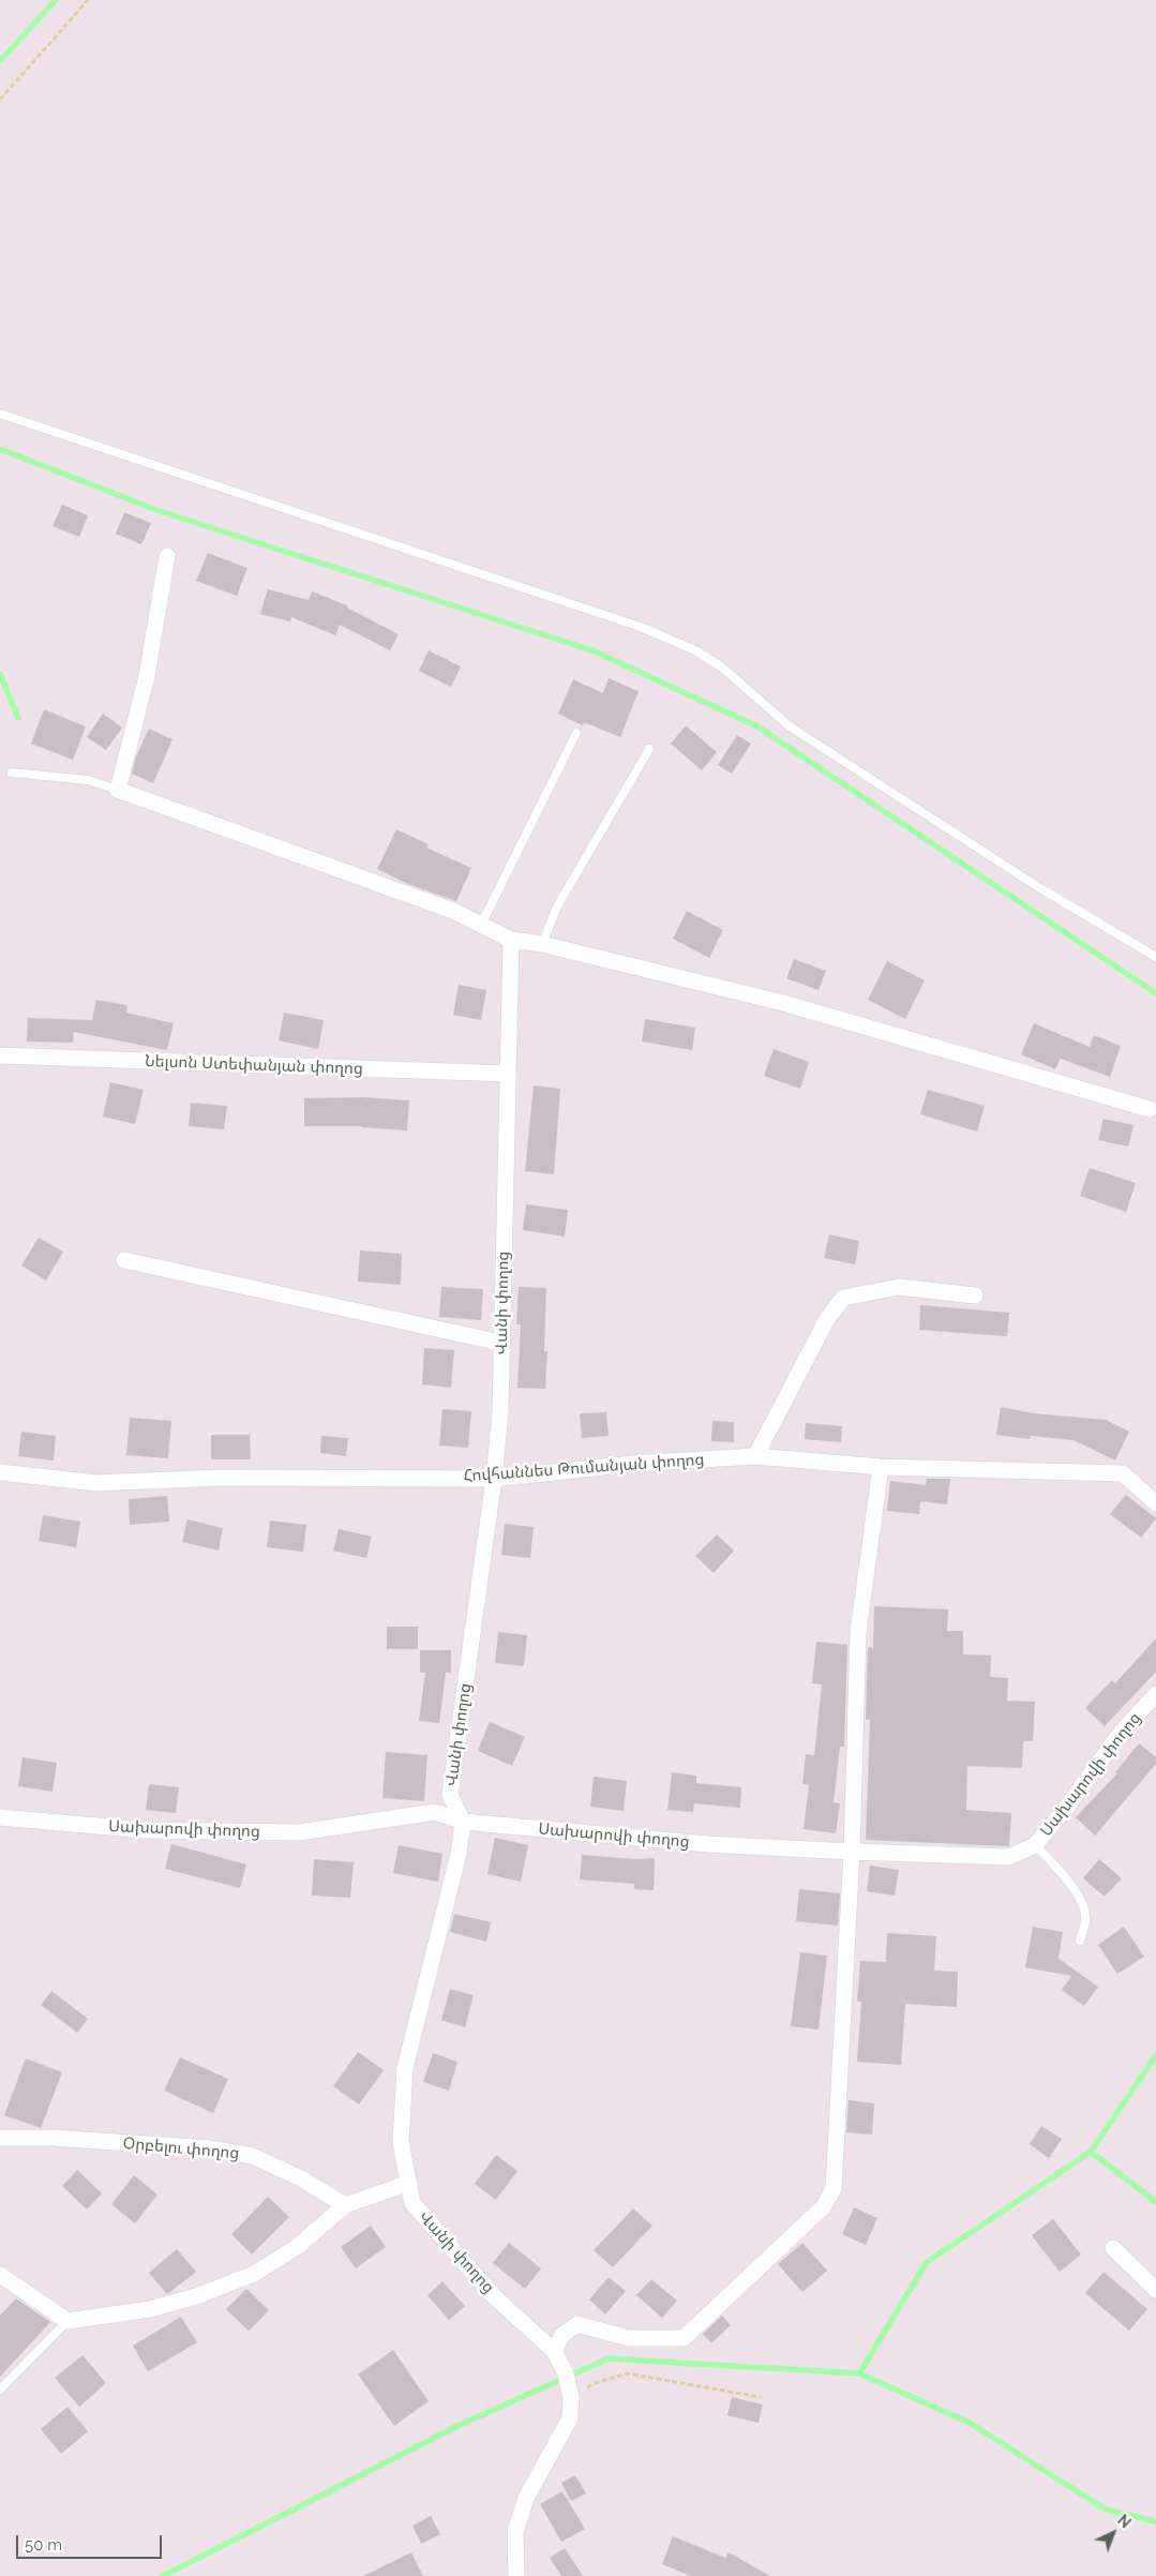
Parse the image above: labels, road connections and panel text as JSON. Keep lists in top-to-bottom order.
{
  "streets": {
    "street": [
      "Նելսոն Ստեփանյան փողոց",
      "Վանի փողոց",
      "Հովհաննես Թումանյան փողոց",
      "Սախարովի փողոց",
      "Օրբելու փողոց"
    ]
  },
  "crossings": [
    ["Նելսոն Ստեփանյան փողոց", "Վանի փողոց"],
    ["Վանի փողոց", "Հովհաննես Թումանյան փողոց"],
    ["Վանի փողոց", "Սախարովի փողոց"]
  ],
  "scale_bar": "50 m",
  "north": "top right"
}
